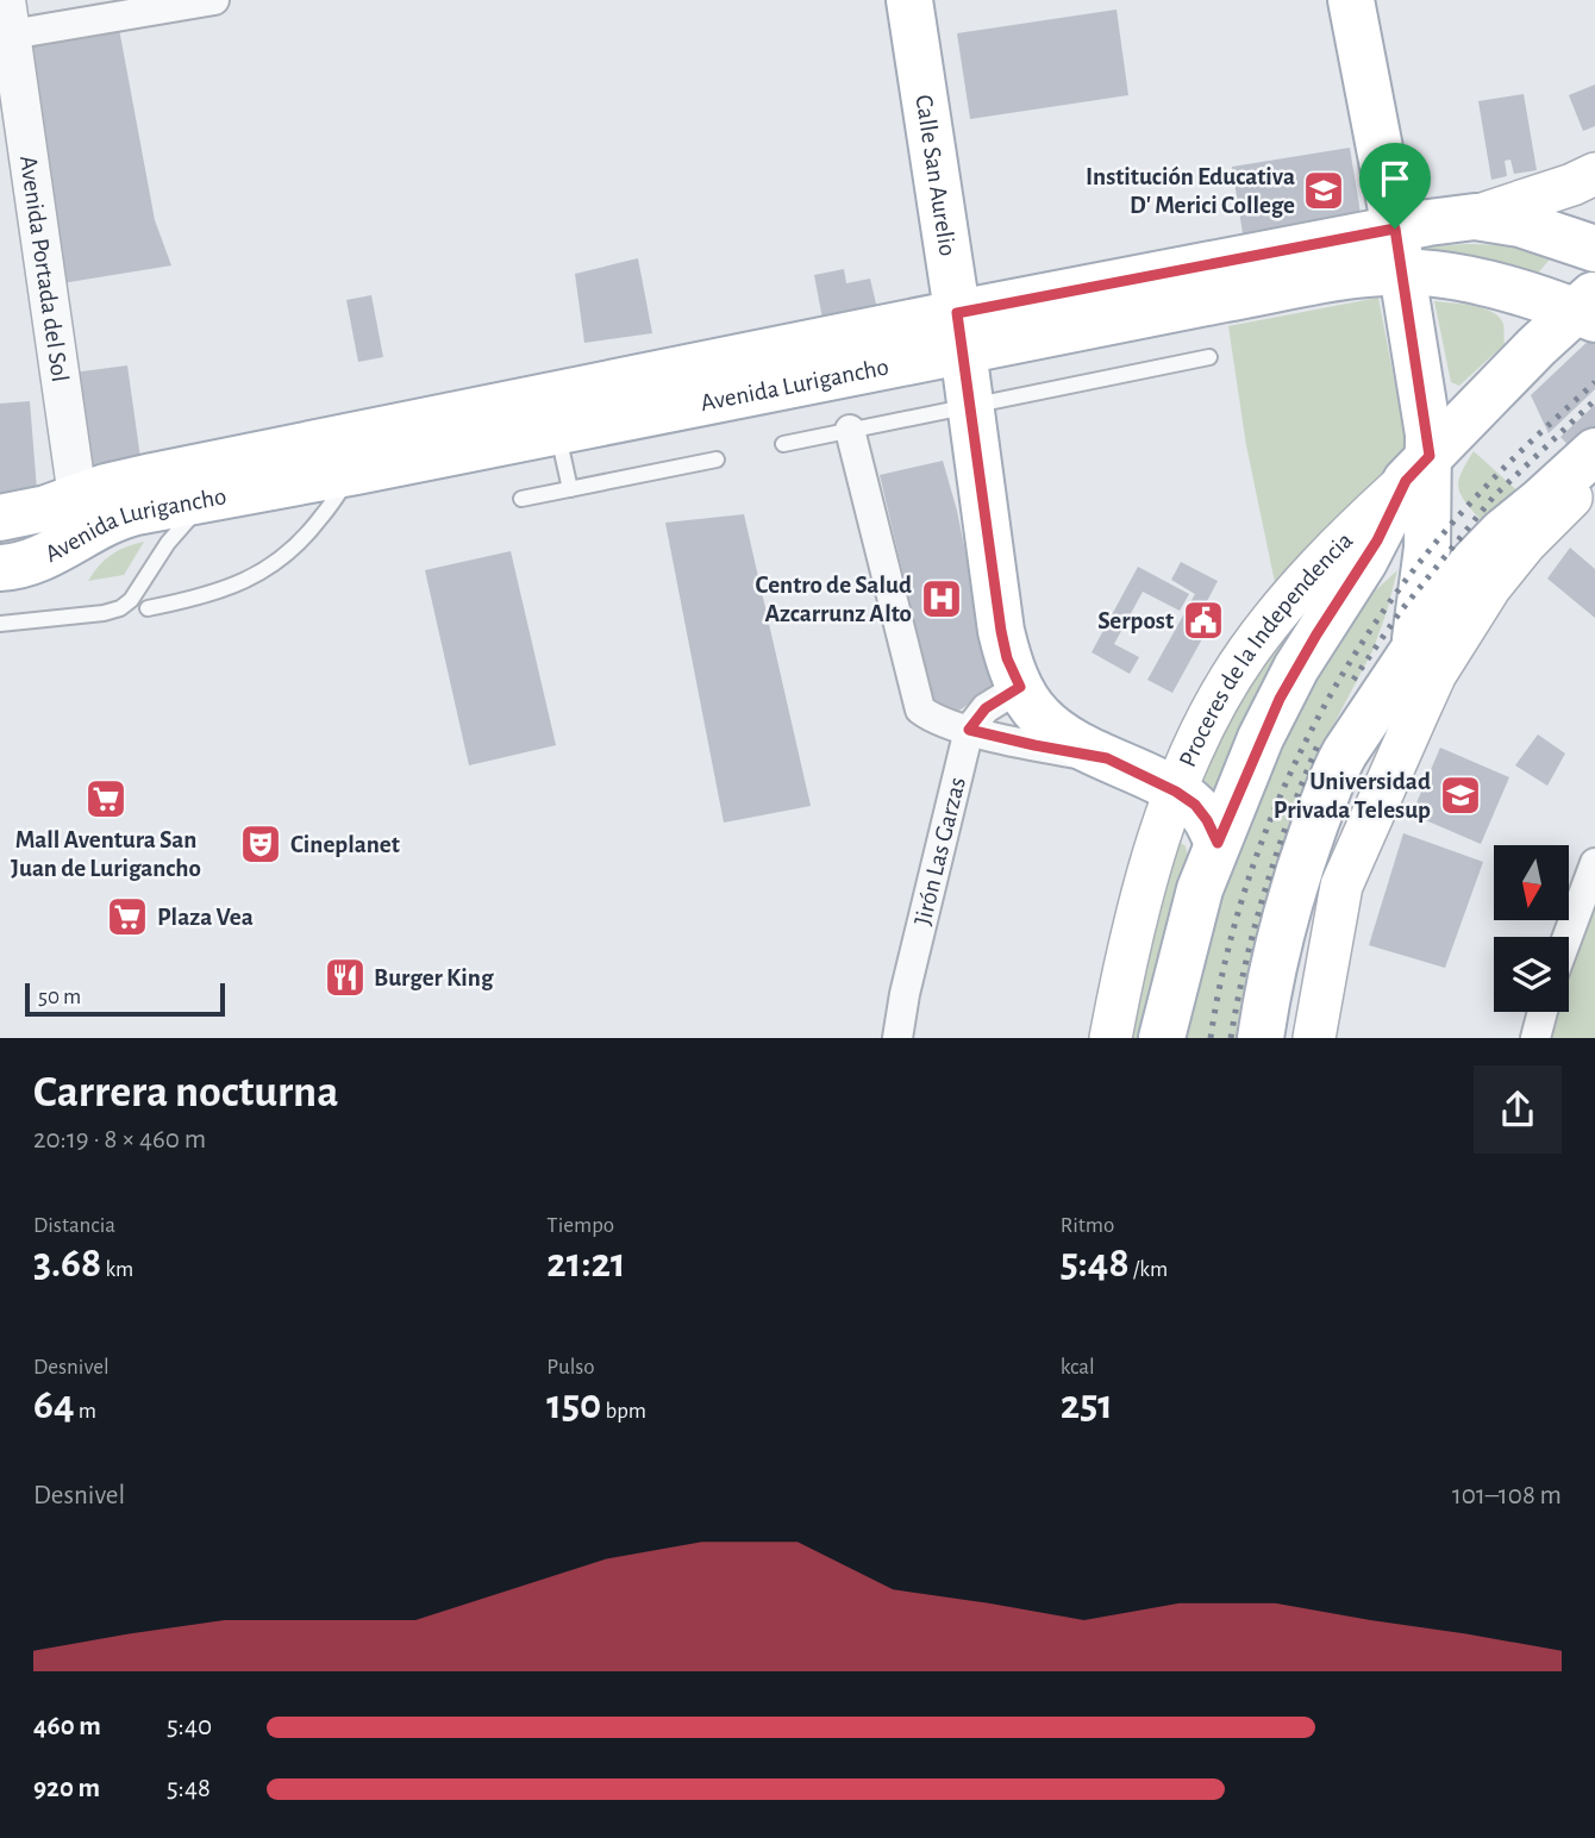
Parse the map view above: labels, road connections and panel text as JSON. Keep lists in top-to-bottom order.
{
  "streets": {
    "main road": ["Calle San Aurelio", "Avenida Lurigancho", "Proceres de la Independencia"],
    "street": ["Avenida Portada del Sol", "Jirón Las Garzas"]
  },
  "crossings": [
    ["Calle San Aurelio", "Avenida Lurigancho"],
    ["Calle San Aurelio", "Proceres de la Independencia"],
    ["Avenida Portada del Sol", "Avenida Lurigancho"]
  ],
  "places": {
    "school or university": ["Institución Educativa D' Merici College", "Universidad Privada Telesup"],
    "hospital": ["Centro de Salud Azcarrunz Alto"],
    "public building": ["Serpost"],
    "supermarket": ["Mall Aventura San Juan de Lurigancho", "Plaza Vea"],
    "theatre": ["Cineplanet"],
    "restaurant": ["Burger King"]
  },
  "scale_bar": "50 m",
  "north": "bottom",
  "page": {
    "scale": "50 m",
    "heading": ["Carrera nocturna", "20:19 · 8 × 460 m"],
    "stats": [
      ["Distancia", "3.68 km"],
      ["Tiempo", "21:21"],
      ["Ritmo", "5:48 /km"],
      ["Desnivel", "64 m"],
      ["Pulso", "150 bpm"],
      ["kcal", "251"]
    ],
    "chart": ["Desnivel", "101–108 m"],
    "list": [
      {
        "name": "460 m",
        "note": "5:40"
      },
      {
        "name": "920 m",
        "note": "5:48"
      }
    ]
  }
}
